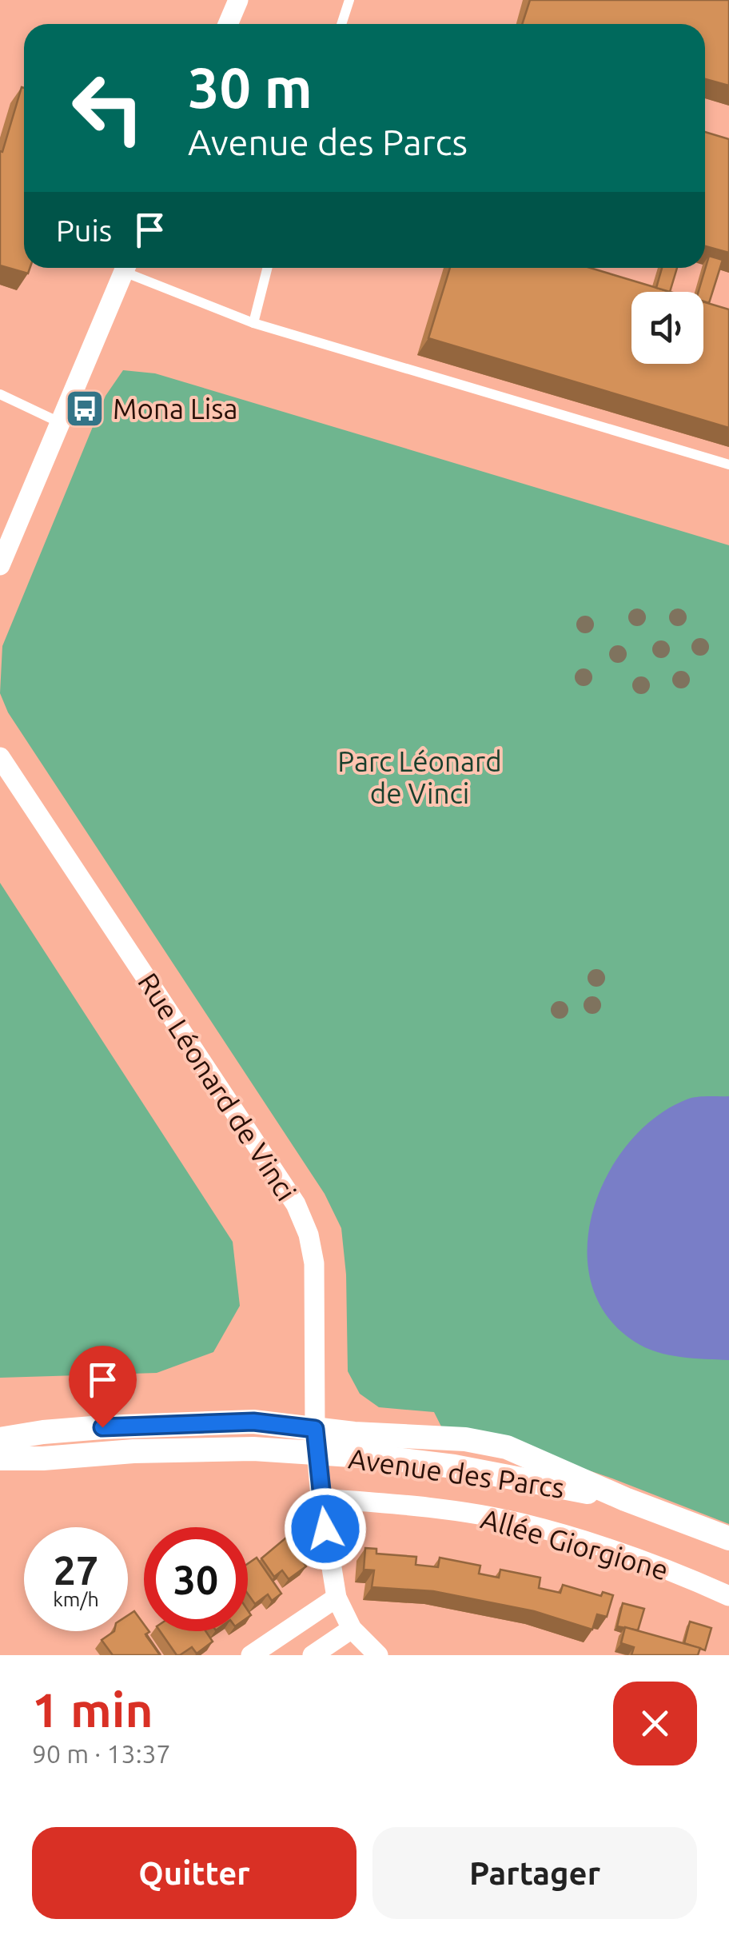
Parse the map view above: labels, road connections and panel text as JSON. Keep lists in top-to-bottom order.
{
  "streets": {
    "street": ["Rue Léonard de Vinci", "Avenue des Parcs", "Allée Giorgione"]
  },
  "crossings": [
    ["Rue Léonard de Vinci", "Avenue des Parcs"],
    ["Rue Léonard de Vinci", "Allée Giorgione"]
  ],
  "parks": ["Parc Léonard de Vinci"],
  "places": {
    "bus stop": ["Mona Lisa"]
  },
  "page": {
    "turn": ["30 m", "Avenue des Parcs"],
    "then": "Puis",
    "speed": "27 km/h",
    "limit": "30",
    "heading": ["1 min", "90 m · 13:37"],
    "buttons": ["Quitter", "Partager"]
  }
}
